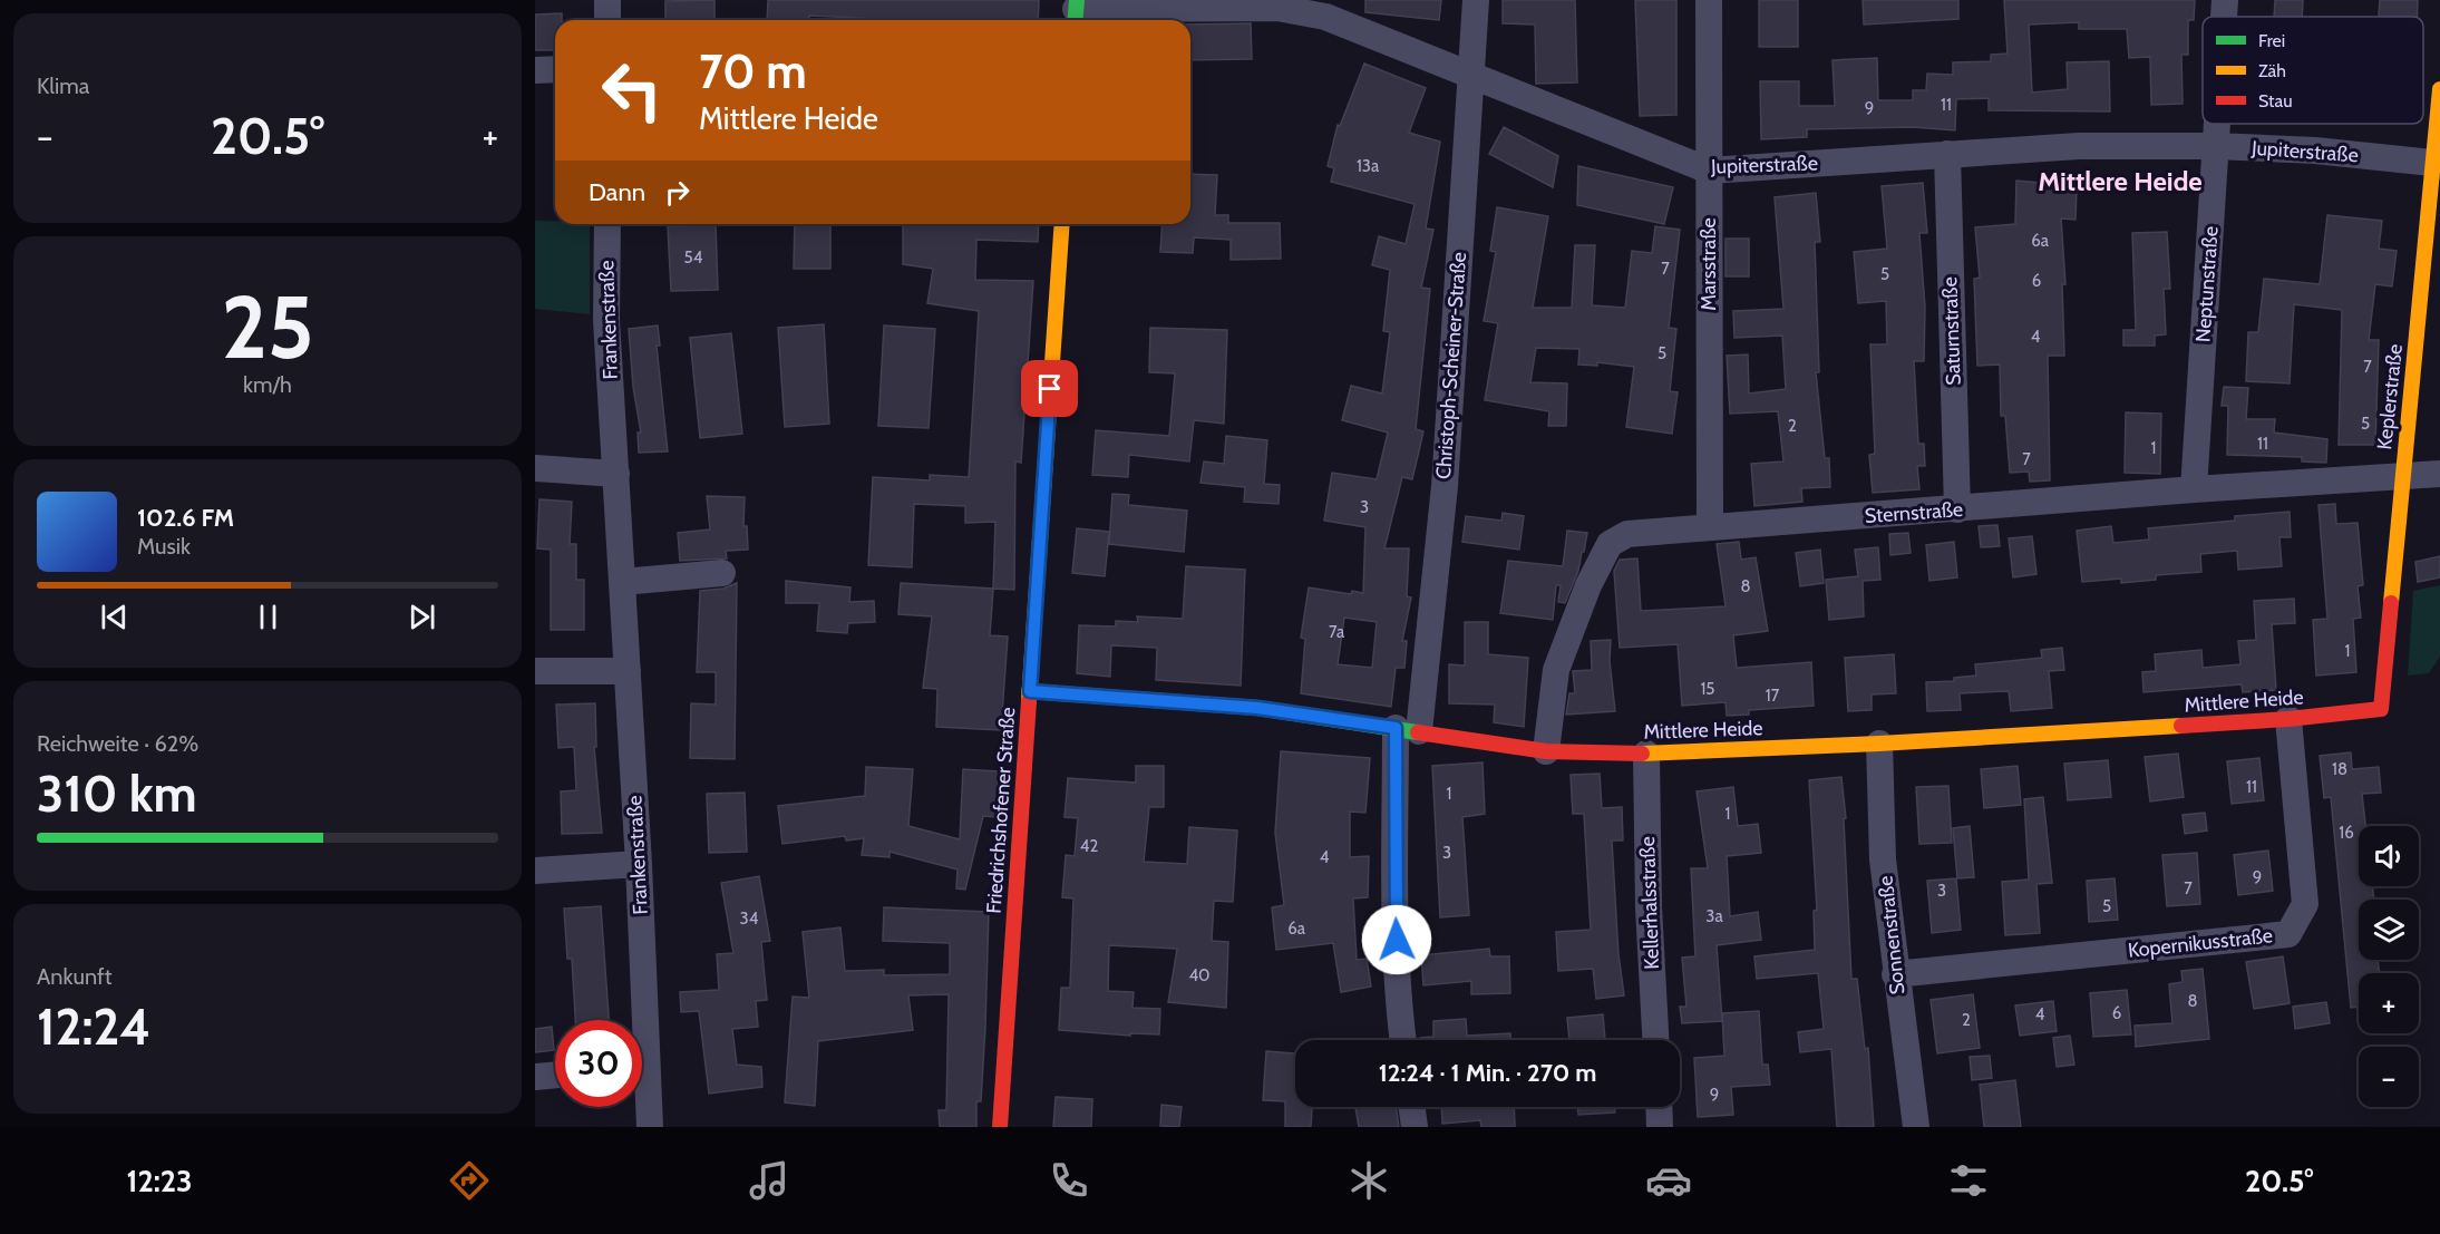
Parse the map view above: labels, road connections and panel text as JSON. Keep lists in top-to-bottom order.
{
  "streets": {
    "street": [
      "Jupiterstraße",
      "Marsstraße",
      "Neptunstraße",
      "Frankenstraße",
      "Saturnstraße",
      "Christoph-Scheiner-Straße",
      "Keplerstraße",
      "Sternstraße",
      "Mittlere Heide",
      "Friedrichshofener Straße",
      "Kellerhalsstraße",
      "Sonnenstraße",
      "Kopernikusstraße"
    ]
  },
  "crossings": [
    ["Jupiterstraße", "Marsstraße"],
    ["Jupiterstraße", "Neptunstraße"],
    ["Jupiterstraße", "Saturnstraße"],
    ["Jupiterstraße", "Christoph-Scheiner-Straße"],
    ["Jupiterstraße", "Keplerstraße"],
    ["Marsstraße", "Sternstraße"],
    ["Neptunstraße", "Sternstraße"],
    ["Saturnstraße", "Sternstraße"],
    ["Christoph-Scheiner-Straße", "Mittlere Heide"],
    ["Keplerstraße", "Sternstraße"],
    ["Keplerstraße", "Mittlere Heide"],
    ["Sternstraße", "Mittlere Heide"],
    ["Mittlere Heide", "Friedrichshofener Straße"],
    ["Mittlere Heide", "Kellerhalsstraße"],
    ["Mittlere Heide", "Sonnenstraße"],
    ["Mittlere Heide", "Kopernikusstraße"],
    ["Sonnenstraße", "Kopernikusstraße"]
  ],
  "districts": ["Mittlere Heide"],
  "house_numbers": [
    "11",
    "9",
    "13a",
    "6a",
    "54",
    "7",
    "5",
    "6",
    "4",
    "5",
    "7",
    "5",
    "2",
    "11",
    "1",
    "7",
    "3",
    "8",
    "7a",
    "1",
    "15",
    "17",
    "18",
    "11",
    "1",
    "1",
    "16",
    "42",
    "3",
    "4",
    "9",
    "7",
    "3",
    "5",
    "3a",
    "34",
    "6a",
    "40",
    "8",
    "6",
    "4",
    "2",
    "9"
  ],
  "legend": ["Frei", "Zäh", "Stau"],
  "page": {
    "tile": [
      "Klima",
      ["25", "km/h"],
      ["Reichweite · 62%", "310 km"],
      ["Ankunft", "12:24"]
    ],
    "turn": ["70 m", "Mittlere Heide"],
    "heat": ["−", "20.5°", "+"],
    "then": "Dann",
    "song": ["102.6 FM", "Musik"],
    "map_buttons": ["+", "−"],
    "limit": "30",
    "trip": "12:24 · 1 Min. · 270 m",
    "tabs": ["12:23", "20.5°"]
  }
}
